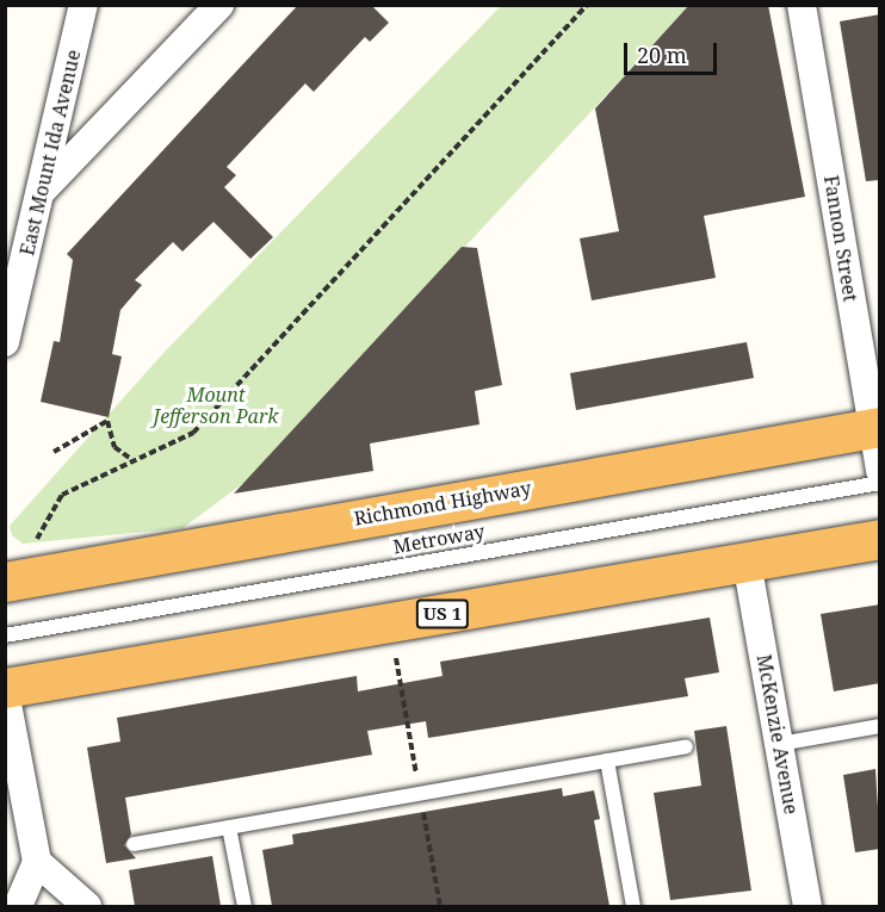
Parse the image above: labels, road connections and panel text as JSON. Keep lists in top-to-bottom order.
{
  "streets": {
    "highway": ["Richmond Highway", "US 1"],
    "street": ["East Mount Ida Avenue", "Fannon Street", "McKenzie Avenue"],
    "lane": ["Metroway"]
  },
  "crossings": [
    ["Fannon Street", "Richmond Highway"],
    ["US 1", "McKenzie Avenue"]
  ],
  "parks": ["Mount Jefferson Park"],
  "scale_bar": "20 m"
}
